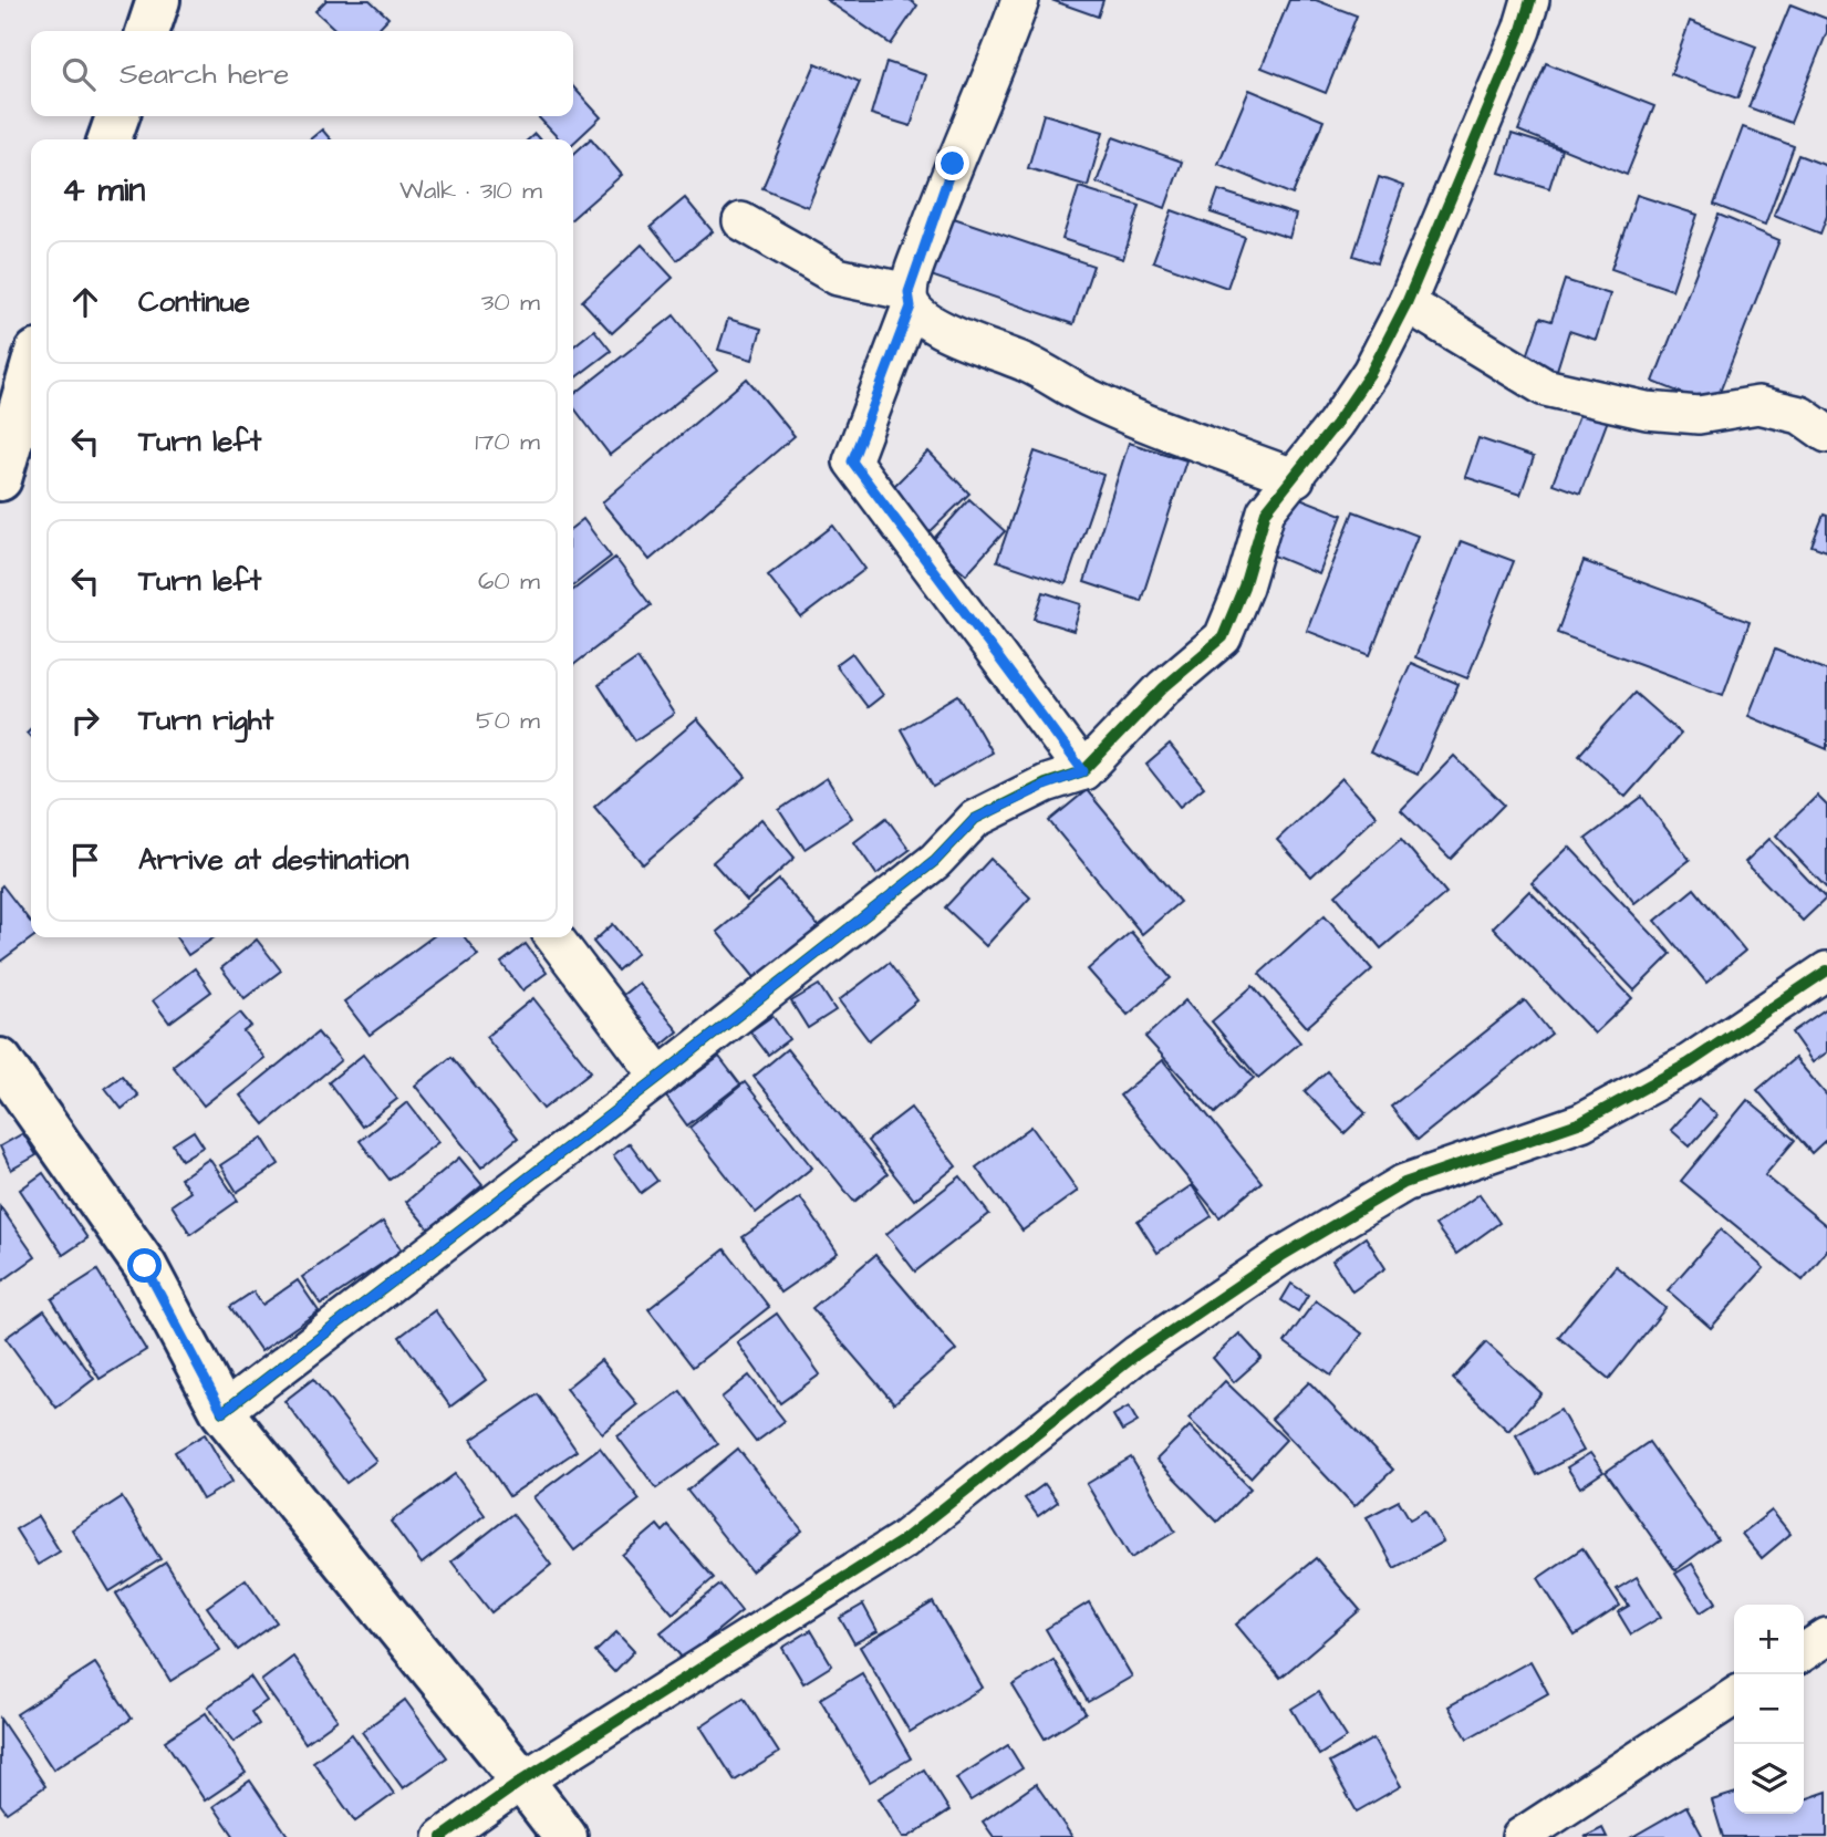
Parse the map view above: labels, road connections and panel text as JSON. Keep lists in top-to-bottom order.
{
  "page": {
    "search": "Search here",
    "heading": ["4 min", "Walk · 310 m"],
    "list": [
      ["Continue", "30 m"],
      ["Turn left", "170 m"],
      ["Turn left", "60 m"],
      ["Turn right", "50 m"],
      "Arrive at destination"
    ],
    "map_buttons": ["+", "−"]
  }
}
